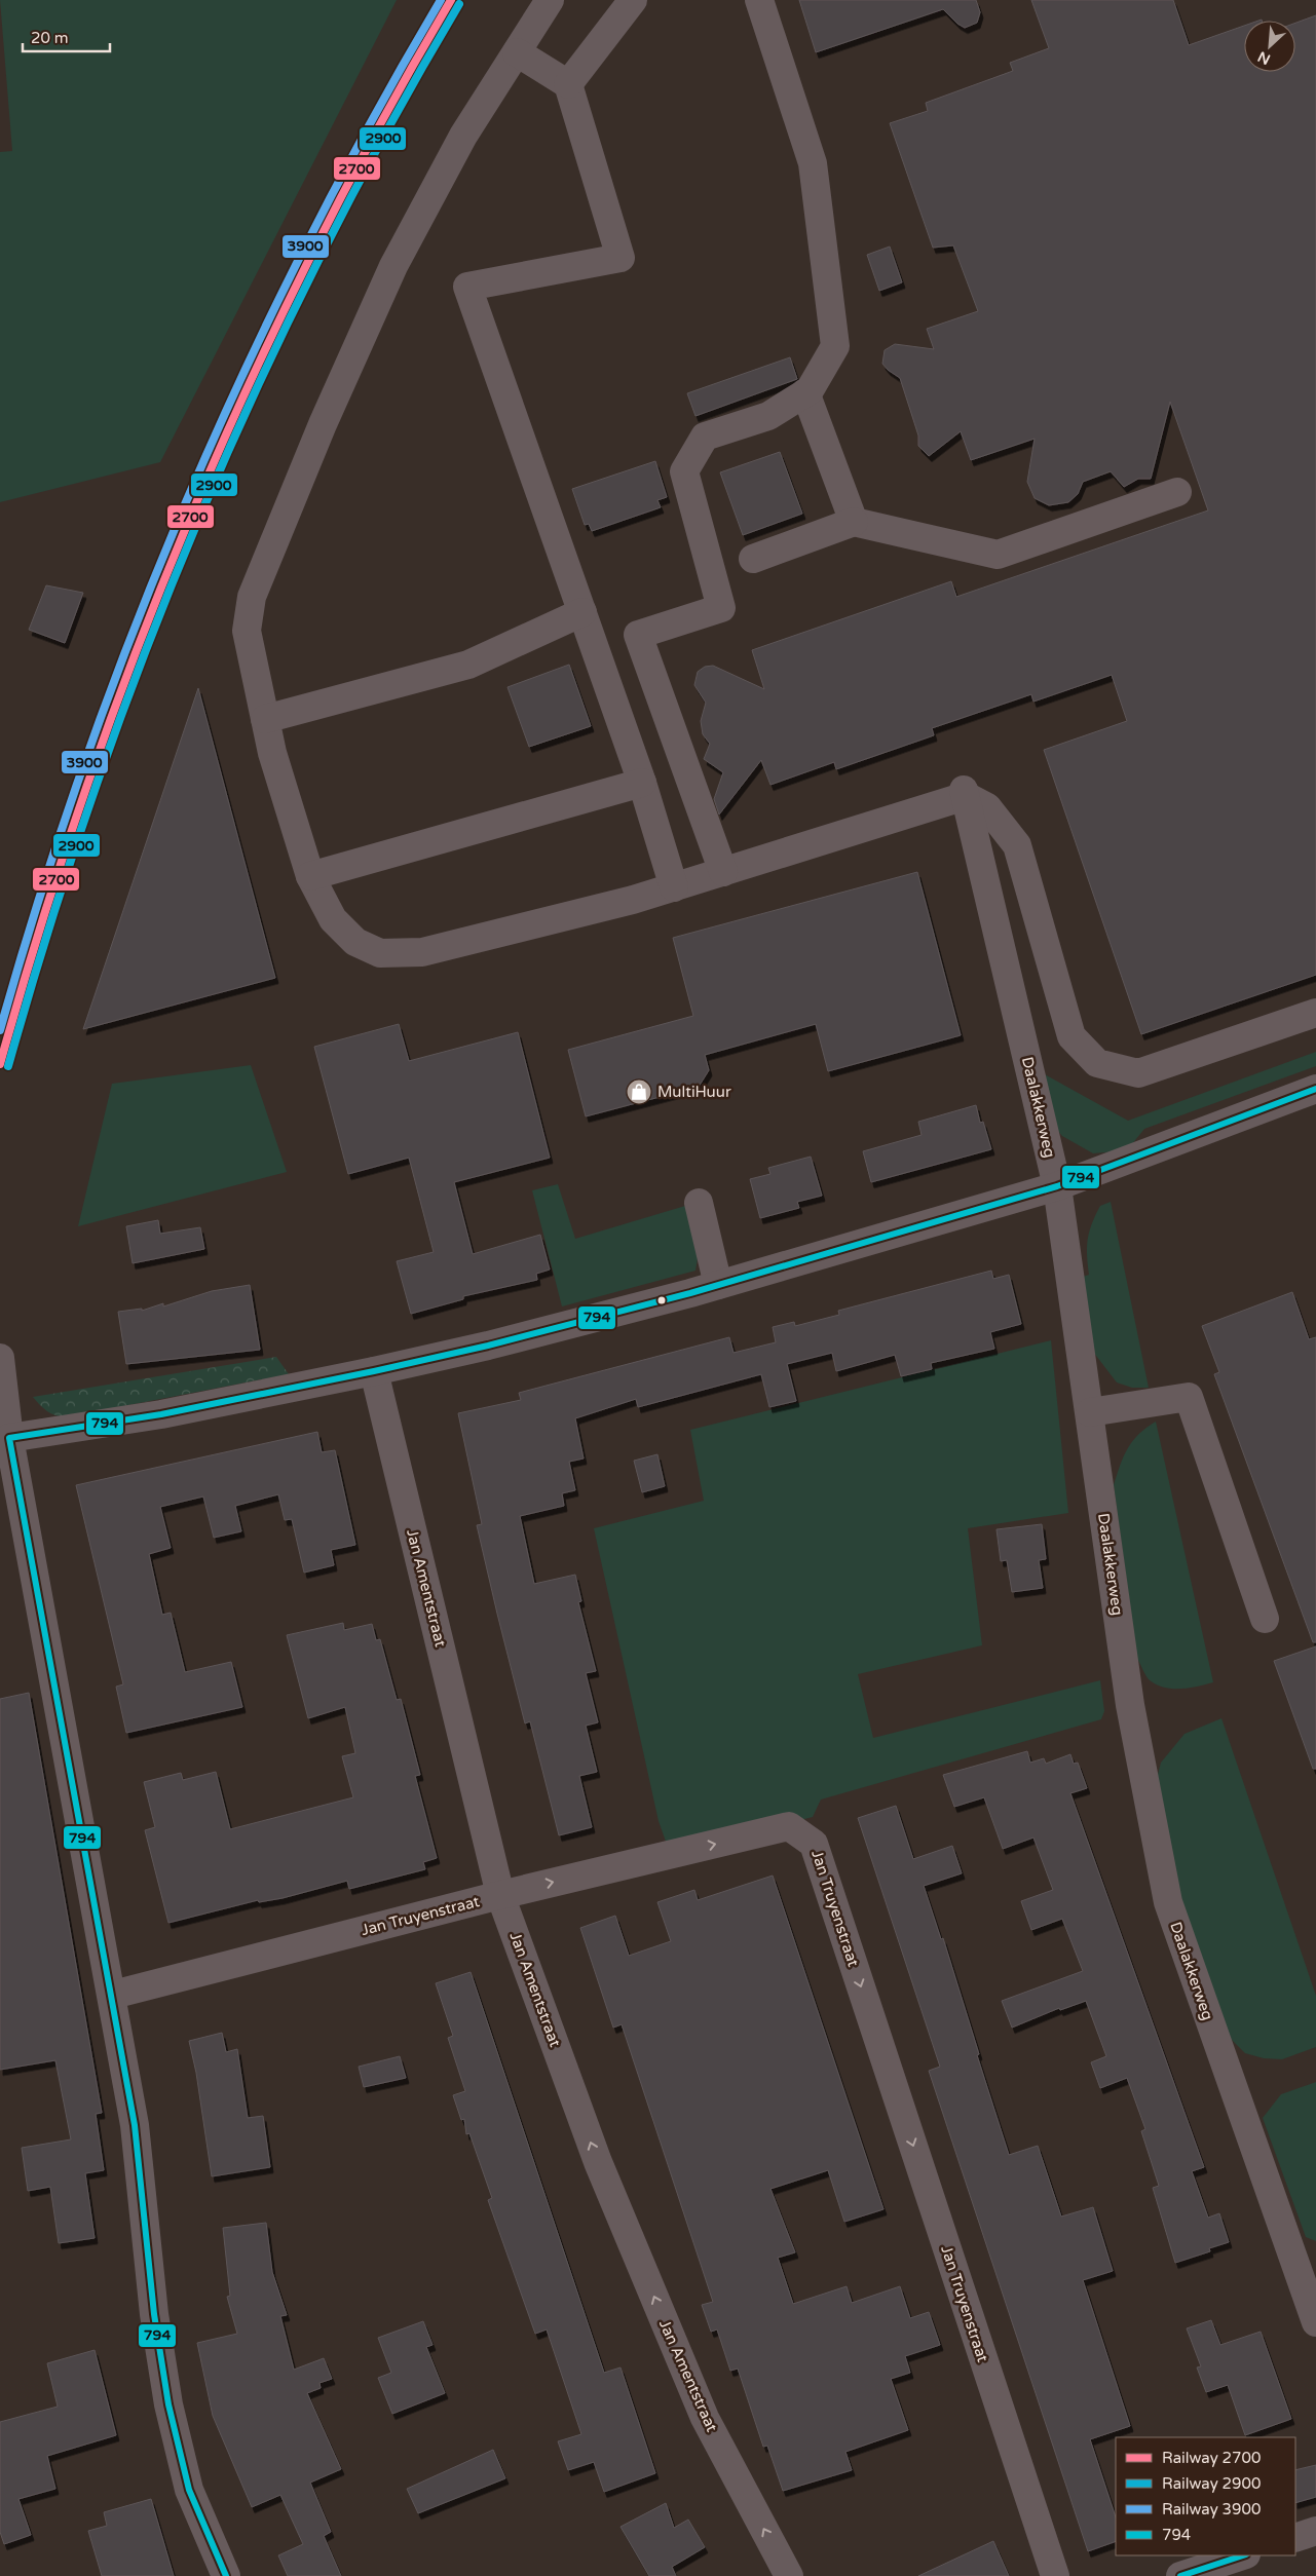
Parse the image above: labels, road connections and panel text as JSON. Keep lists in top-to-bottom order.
{
  "streets": {
    "street": ["Daalakkerweg", "Jan Amentstraat", "Jan Truyenstraat"]
  },
  "crossings": [
    ["Jan Amentstraat", "Jan Truyenstraat"]
  ],
  "one_way": ["Jan Amentstraat"],
  "places": {
    "shop": ["MultiHuur"]
  },
  "lines": [
    "rail line 2700",
    "rail line 3900",
    "rail line 2900",
    "transit line 794"
  ],
  "legend": [
    "Railway 2700",
    "Railway 2900",
    "Railway 3900",
    "794"
  ],
  "scale_bar": "20 m",
  "north": "bottom left"
}
